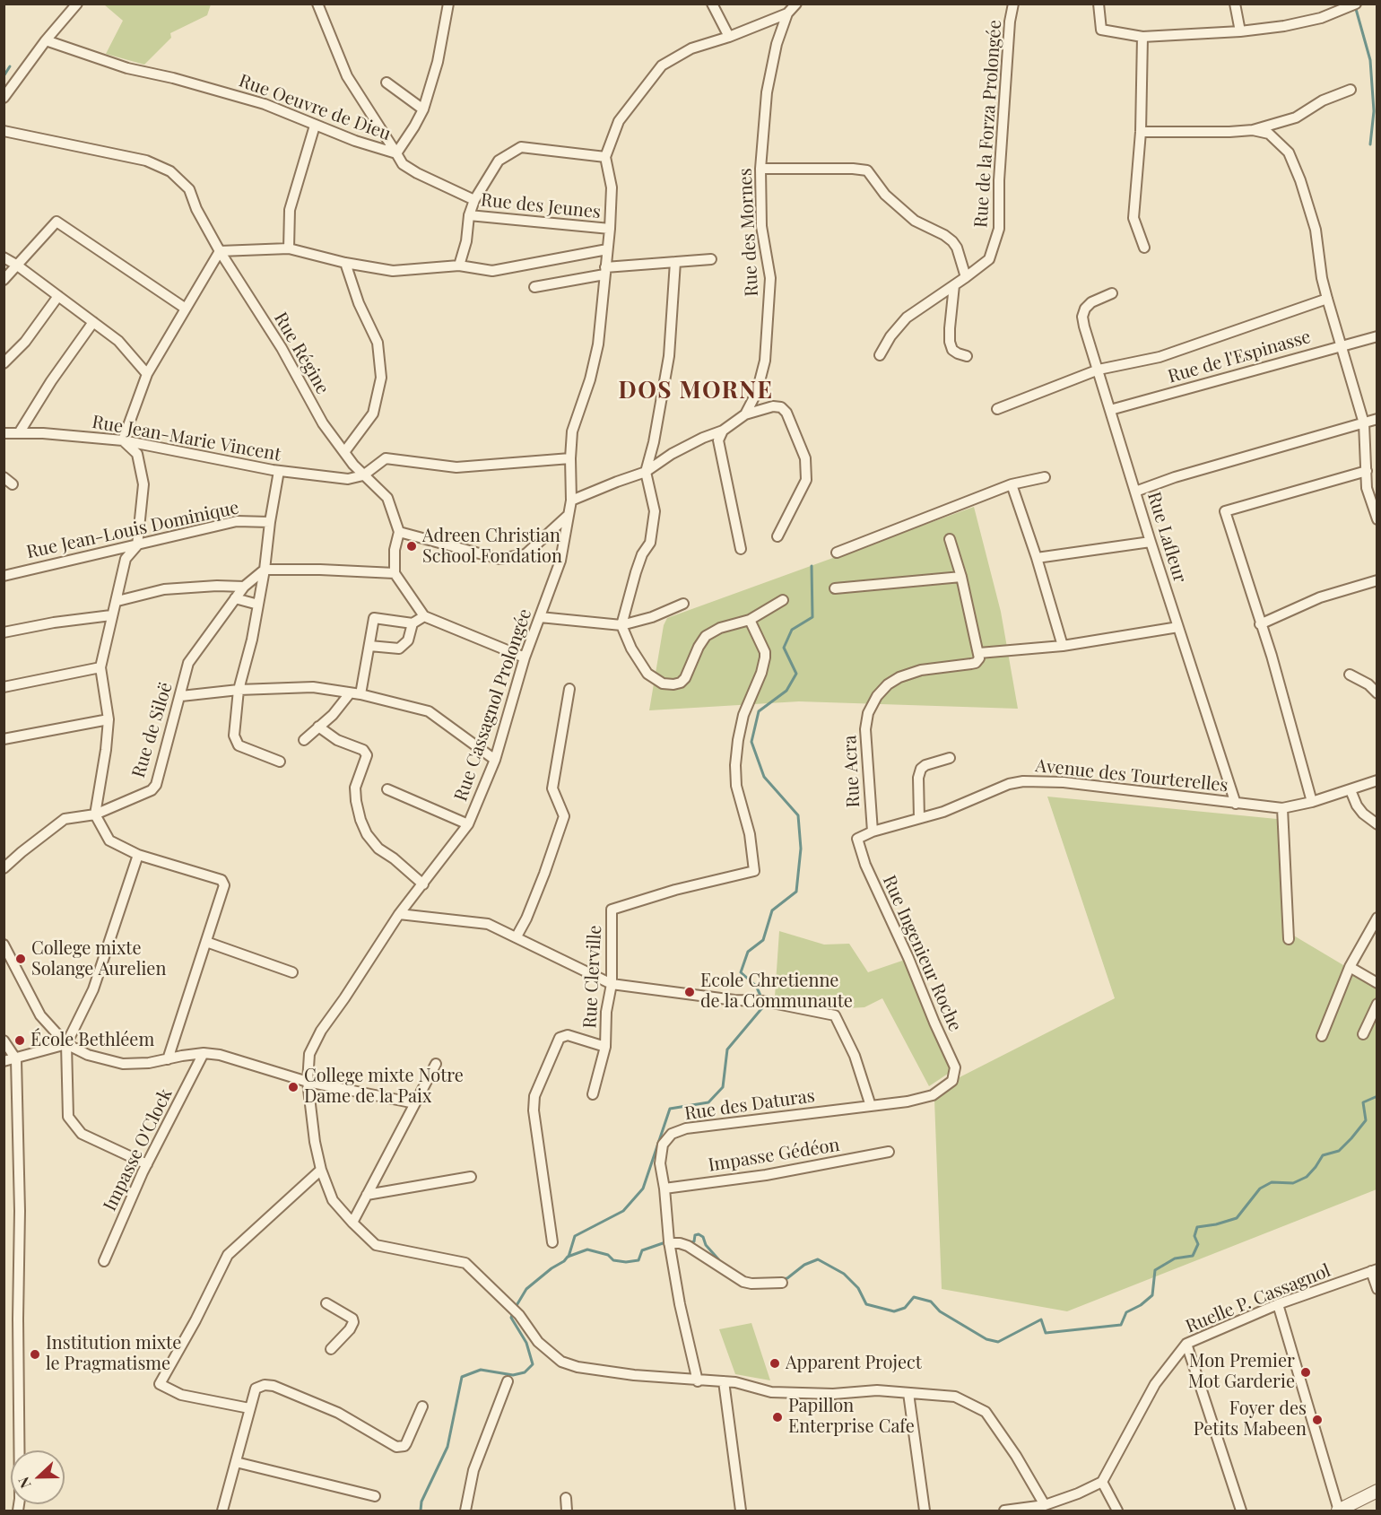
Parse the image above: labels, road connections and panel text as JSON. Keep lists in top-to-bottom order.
{
  "streets": {
    "street": [
      "Rue Oeuvre de Dieu",
      "Rue de la Forza Prolongée",
      "Rue des Jeunes",
      "Rue des Mornes",
      "Rue Régine",
      "Rue de l'Espinasse",
      "Rue Jean-Marie Vincent",
      "Rue Jean-Louis Dominique",
      "Rue Lafleur",
      "Rue Cassagnol Prolongée",
      "Rue de Siloë",
      "Rue Acra",
      "Avenue des Tourterelles",
      "Rue Ingenieur Roche",
      "Rue Clerville",
      "Rue des Daturas",
      "Impasse O'Clock",
      "Impasse Gédéon",
      "Ruelle P. Cassagnol"
    ]
  },
  "crossings": [
    ["Rue des Jeunes", "Rue Cassagnol Prolongée"],
    ["Rue des Mornes", "Rue Cassagnol Prolongée"],
    ["Rue Régine", "Rue Jean-Marie Vincent"],
    ["Rue de l'Espinasse", "Rue Lafleur"],
    ["Rue Lafleur", "Avenue des Tourterelles"],
    ["Rue Cassagnol Prolongée", "Rue des Daturas"],
    ["Rue Acra", "Avenue des Tourterelles"],
    ["Avenue des Tourterelles", "Rue Ingenieur Roche"],
    ["Rue Ingenieur Roche", "Rue des Daturas"],
    ["Rue des Daturas", "Impasse Gédéon"]
  ],
  "districts": ["DOS MORNE"],
  "places": [
    "Adreen Christian School Fondation",
    "College mixte Solange Aurelien",
    "Ecole Chretienne de la Communaute",
    "École Bethléem",
    "College mixte Notre Dame de la Paix",
    "Institution mixte le Pragmatisme",
    "Apparent Project",
    "Mon Premier Mot Garderie",
    "Papillon Enterprise Cafe",
    "Foyer des Petits Mabeen"
  ],
  "north": "left"
}
